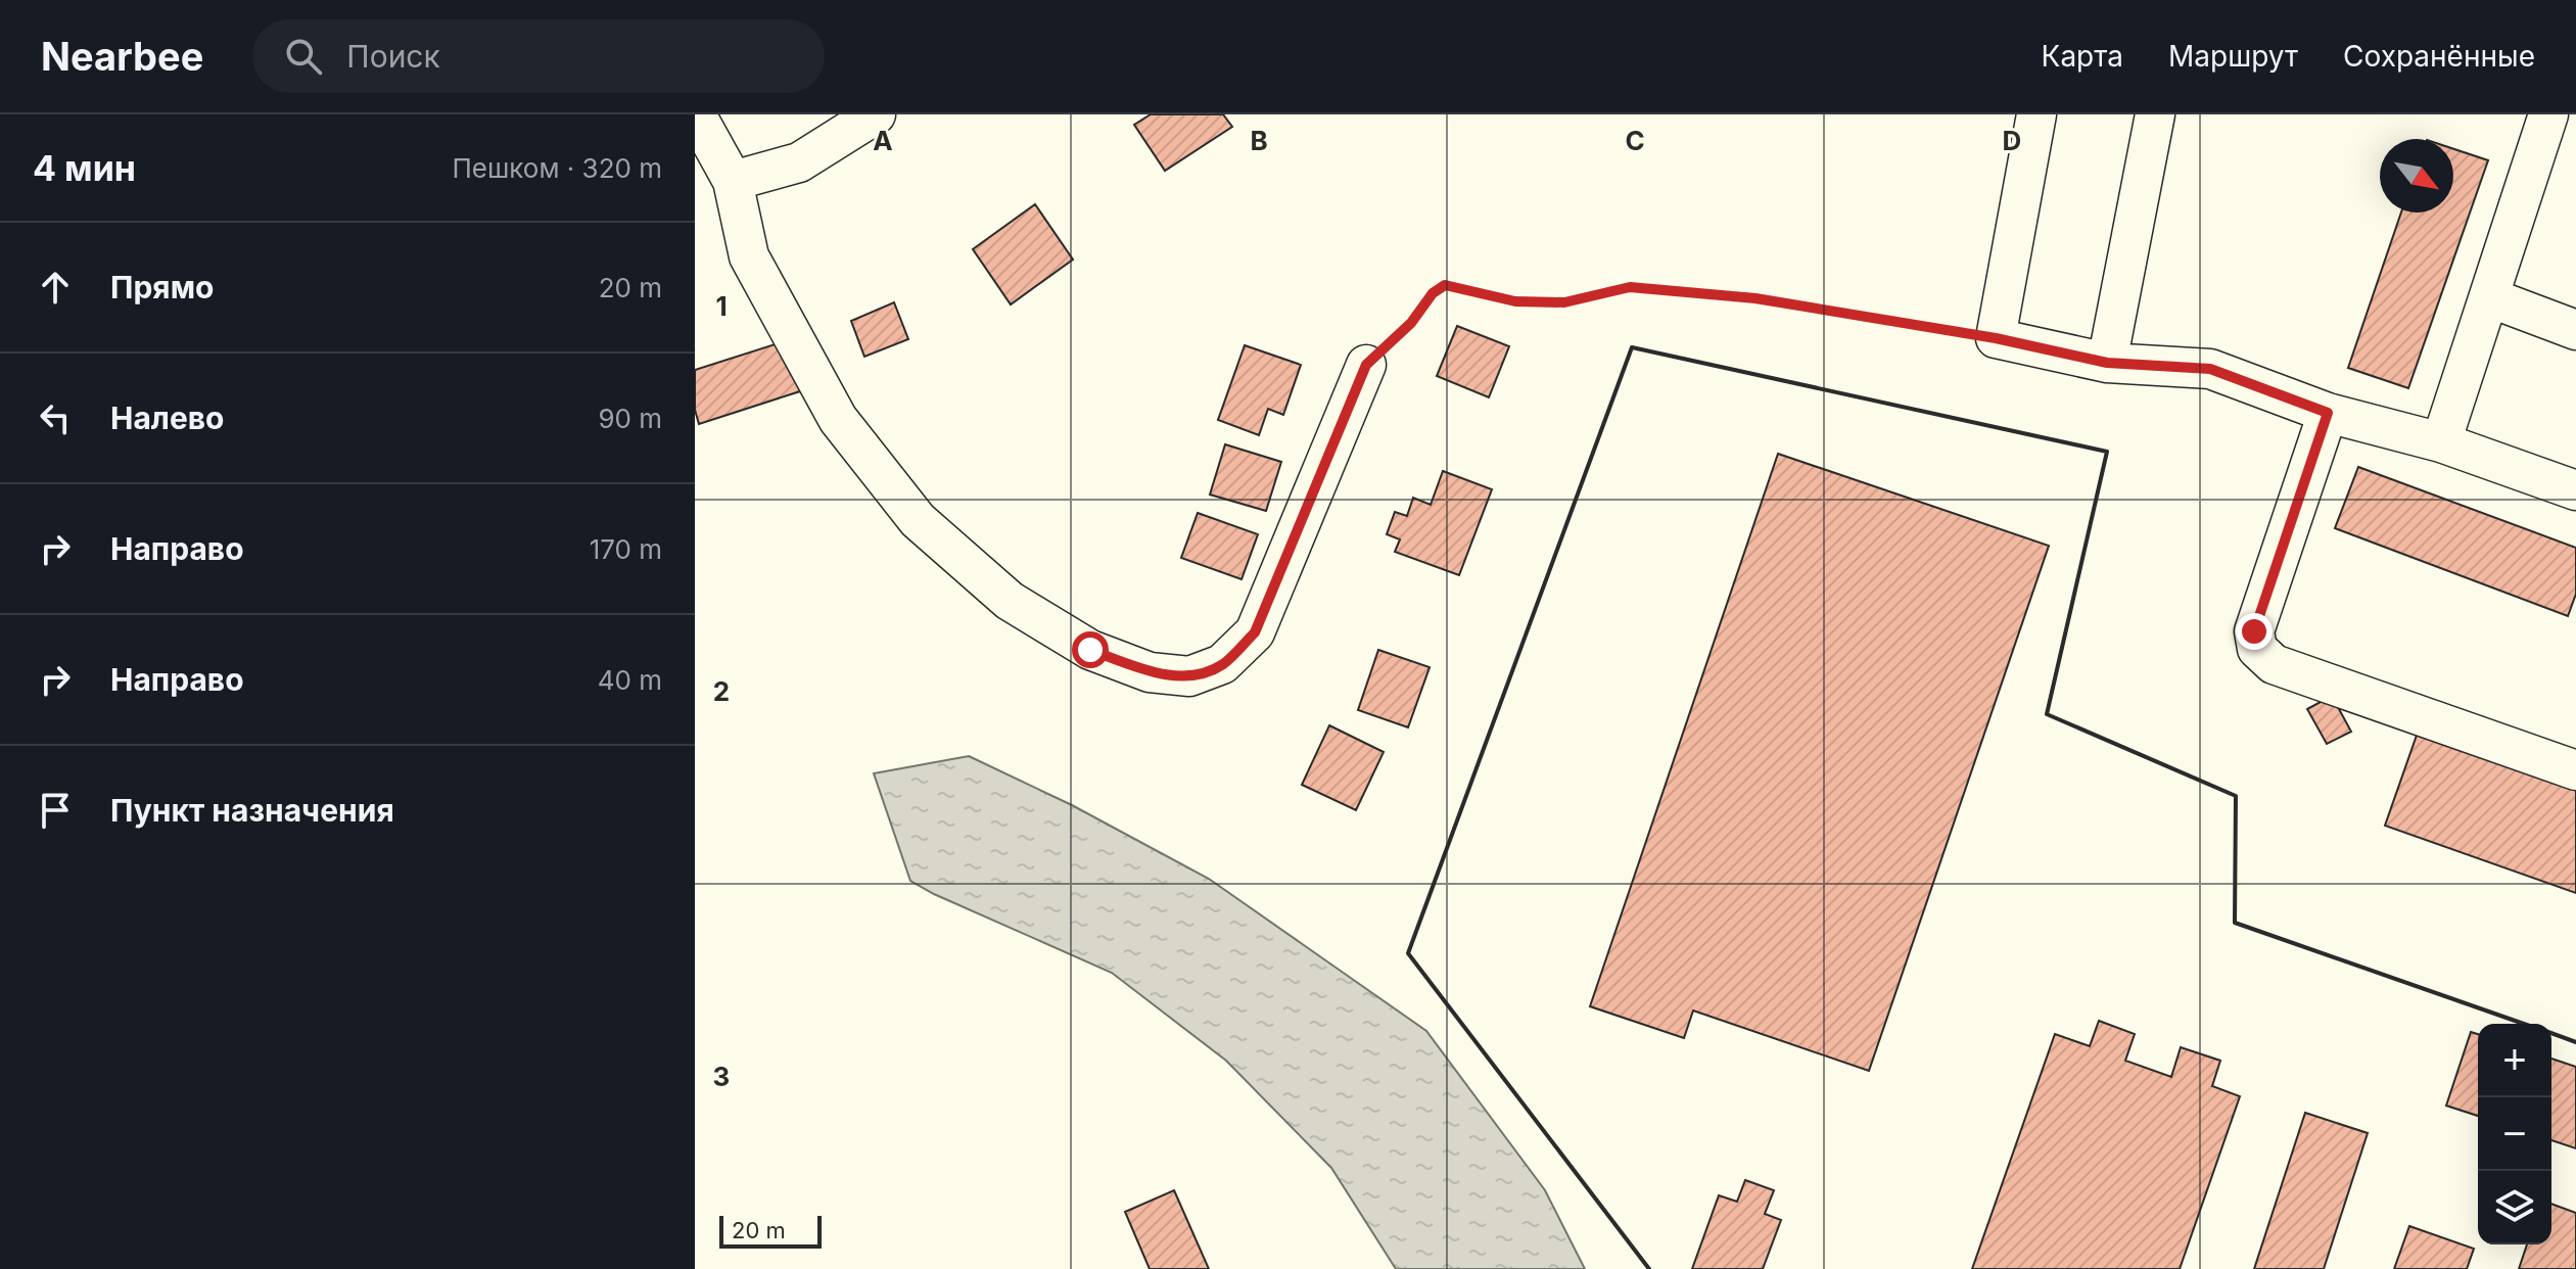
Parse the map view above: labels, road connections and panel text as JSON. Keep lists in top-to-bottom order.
{
  "scale_bar": "20 m",
  "north": "bottom right",
  "page": {
    "header": "Nearbee",
    "search": "Поиск",
    "nav": ["Карта", "Маршрут", "Сохранённые"],
    "heading": ["4 мин", "Пешком · 320 m"],
    "list": [
      ["Прямо", "20 m"],
      ["Налево", "90 m"],
      ["Направо", "170 m"],
      ["Направо", "40 m"],
      "Пункт назначения"
    ],
    "map_buttons": ["+", "−"],
    "scale": "20 m"
  },
  "grid": {
    "columns": [
      "A",
      "B",
      "C",
      "D"
    ],
    "rows": ["1", "2", "3"]
  }
}
